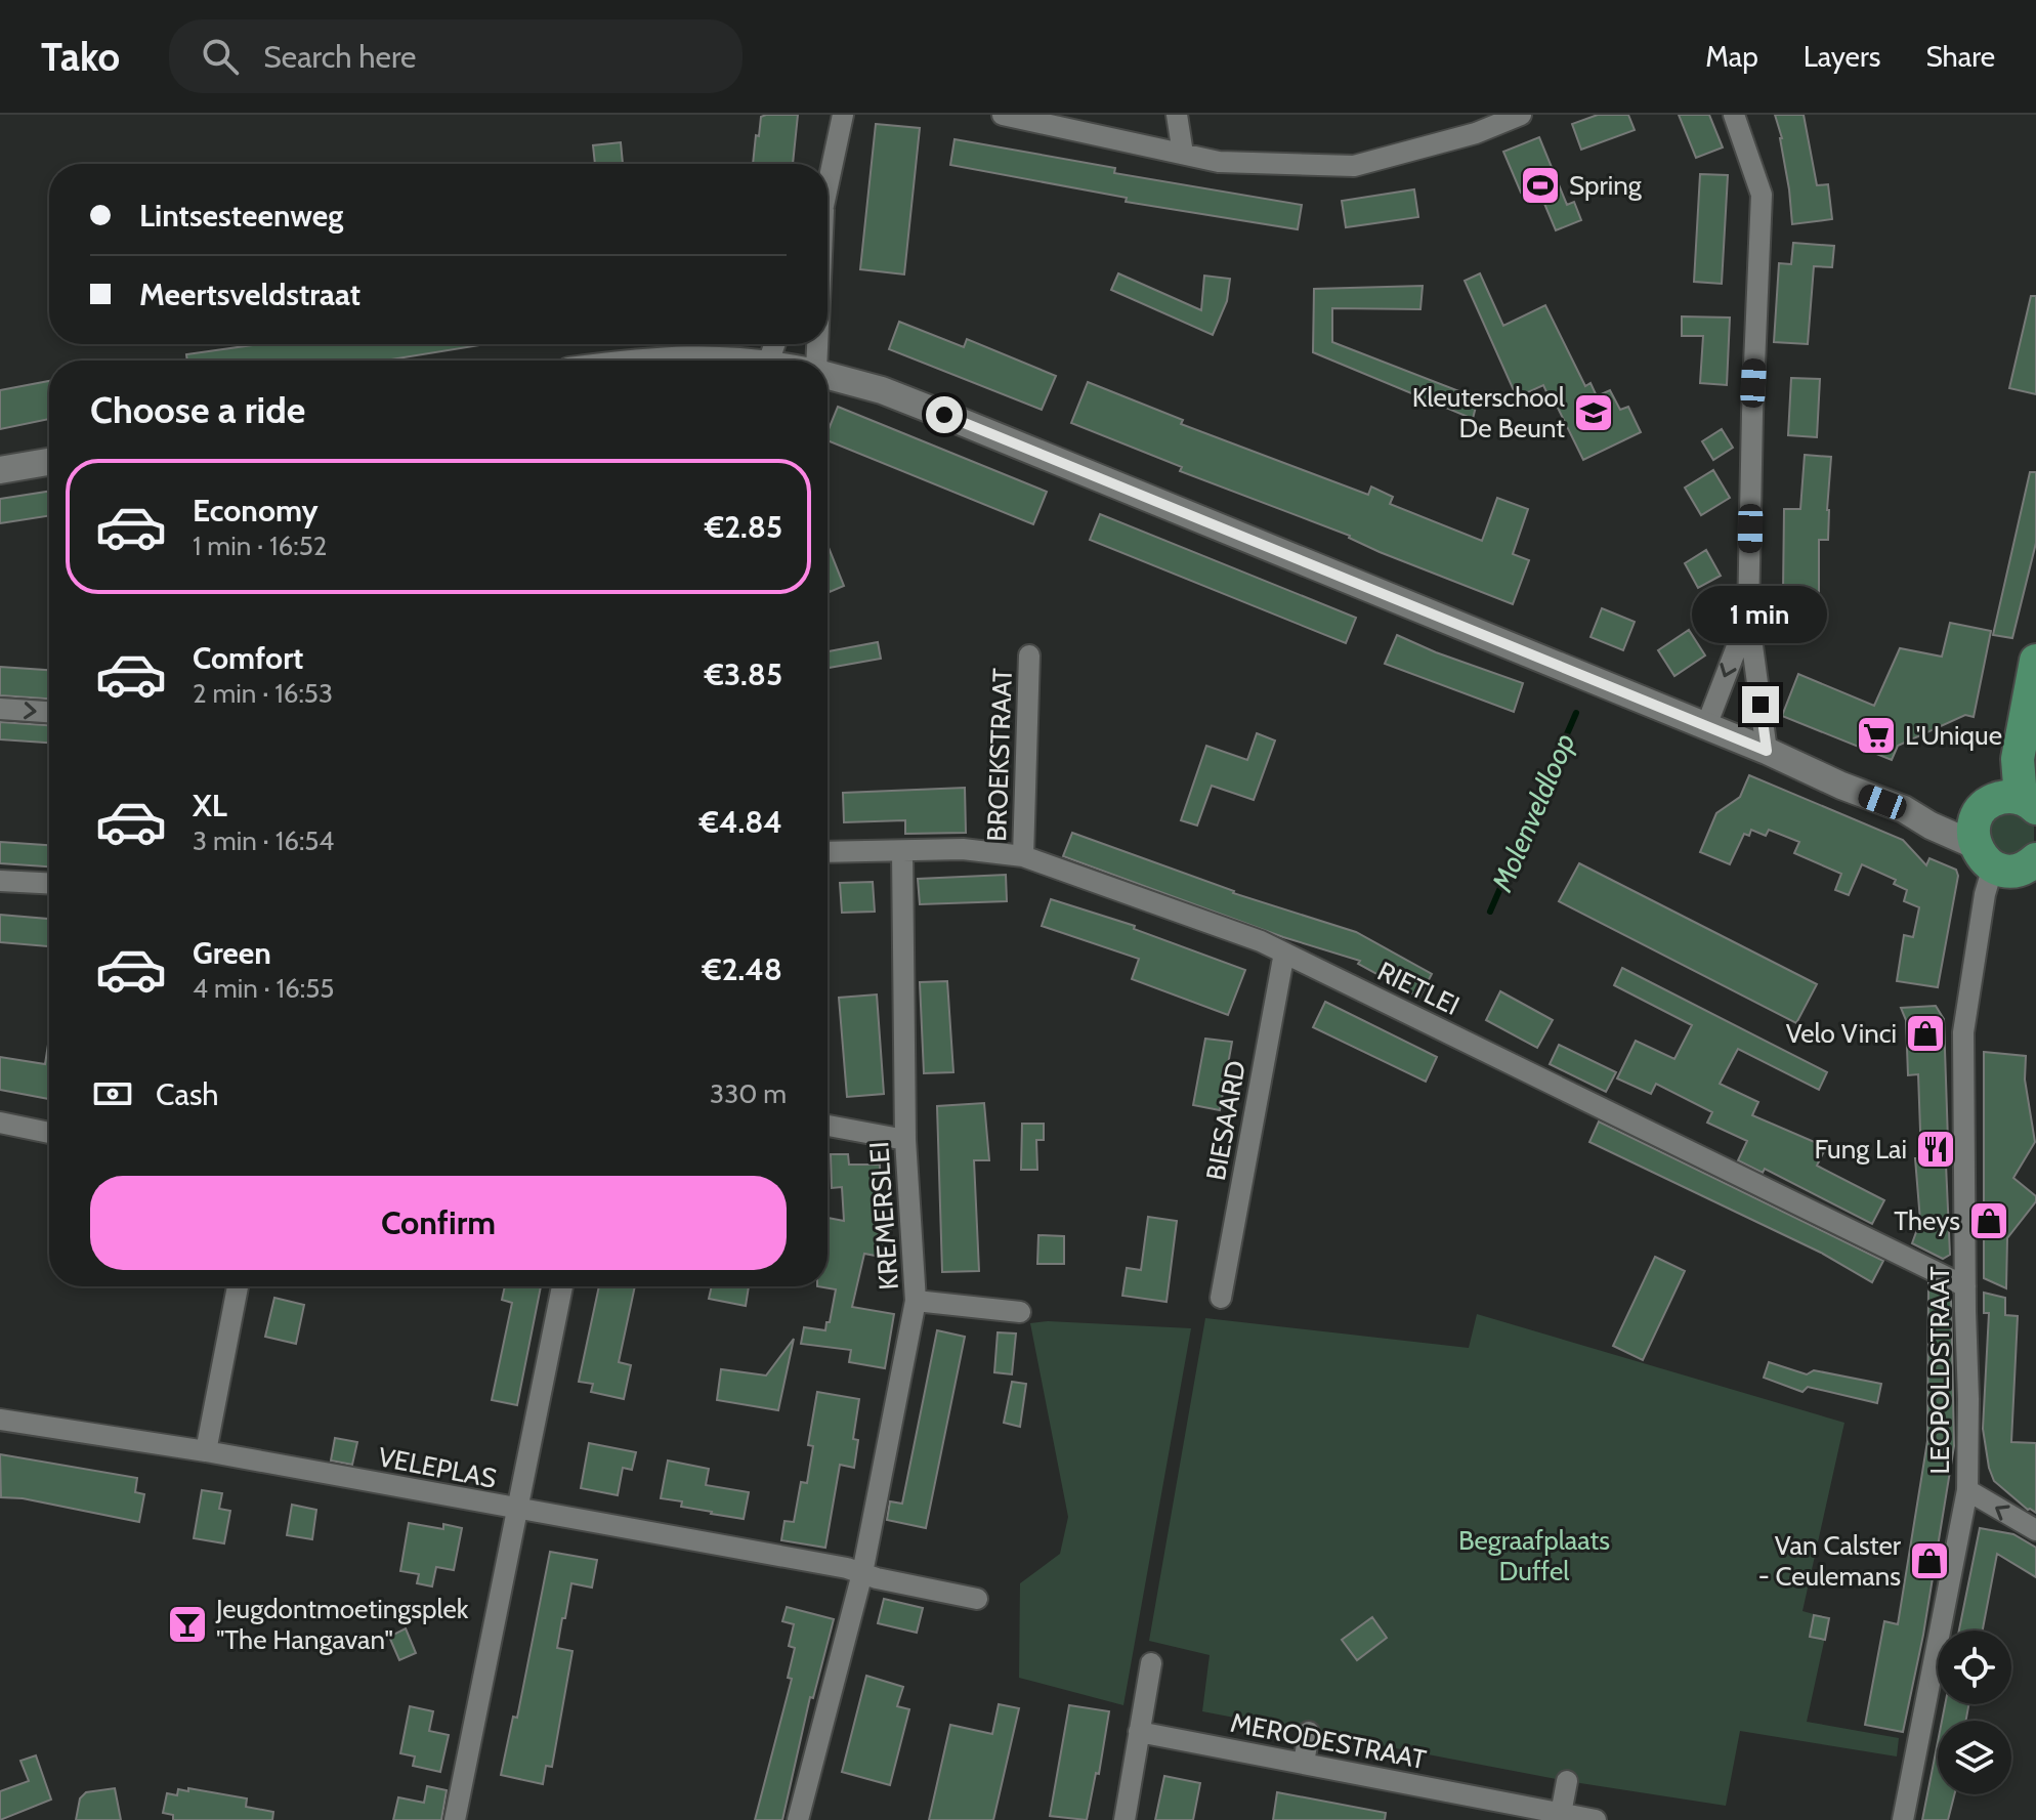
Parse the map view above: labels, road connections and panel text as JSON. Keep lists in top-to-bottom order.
{
  "streets": {
    "street": [
      "BROEKSTRAAT",
      "RIETLEI",
      "BIESAARD",
      "KREMERSLEI",
      "LEOPOLDSTRAAT",
      "VELEPLAS",
      "MERODESTRAAT"
    ]
  },
  "crossings": [
    ["BROEKSTRAAT", "RIETLEI"],
    ["RIETLEI", "BIESAARD"],
    ["RIETLEI", "KREMERSLEI"],
    ["RIETLEI", "LEOPOLDSTRAAT"],
    ["KREMERSLEI", "VELEPLAS"]
  ],
  "water": ["Molenveldloop"],
  "parks": ["Begraafplaats Duffel"],
  "places": {
    "sports": ["Spring"],
    "school or university": ["Kleuterschool De Beunt"],
    "supermarket": ["L'Unique"],
    "shop": ["Velo Vinci", "Theys", "Van Calster - Ceulemans"],
    "restaurant": ["Fung Lai"],
    "bar": ["Jeugdontmoetingsplek \"The Hangavan\""]
  },
  "page": {
    "header": "Tako",
    "search": "Search here",
    "nav": ["Map", "Layers", "Share"],
    "banner": ["Lintsesteenweg", "Meertsveldstraat"],
    "heading": "Choose a ride",
    "list": [
      {
        "name": "Economy",
        "note": "1 min · 16:52",
        "value": "€2.85"
      },
      {
        "name": "Comfort",
        "note": "2 min · 16:53",
        "value": "€3.85"
      },
      {
        "name": "XL",
        "note": "3 min · 16:54",
        "value": "€4.84"
      },
      {
        "name": "Green",
        "note": "4 min · 16:55",
        "value": "€2.48"
      }
    ],
    "bubble": "1 min",
    "pay": ["Cash", "330 m"],
    "buttons": "Confirm"
  }
}
